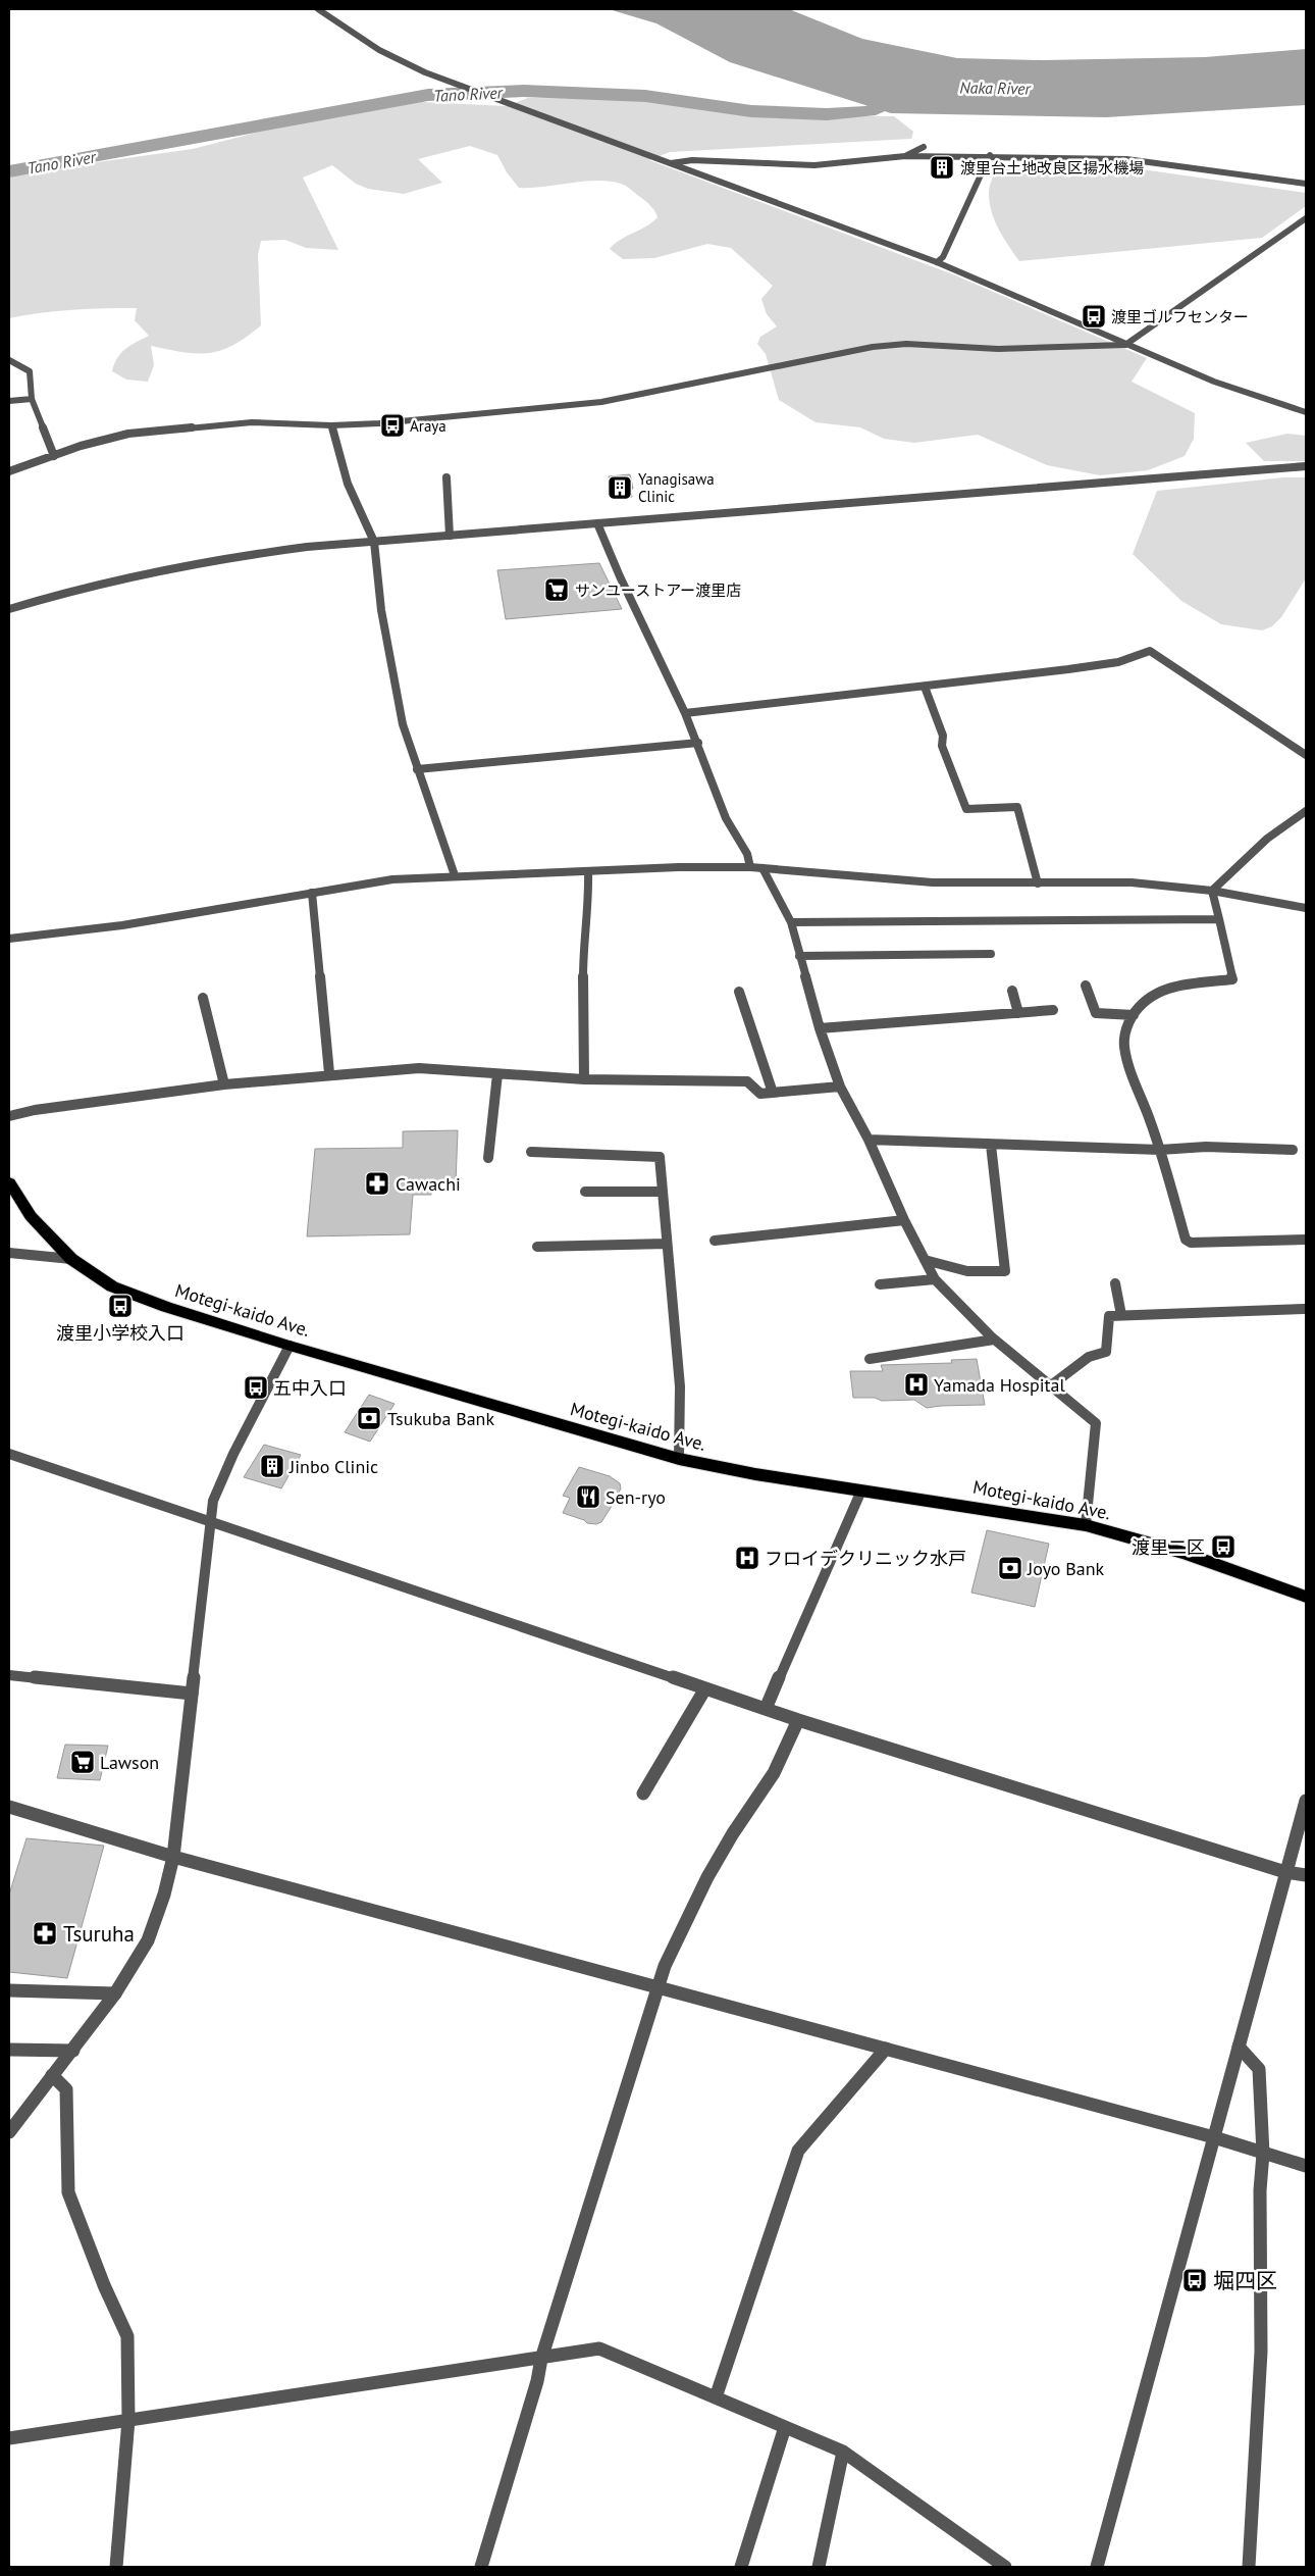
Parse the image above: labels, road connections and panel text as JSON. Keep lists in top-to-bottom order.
{
  "streets": {
    "highway": ["Motegi-kaido Ave."]
  },
  "water": ["Naka River", "Tano River"],
  "places": {
    "building": ["渡里台土地改良区揚水機場", "Yanagisawa Clinic", "Jinbo Clinic"],
    "bus stop": [
      "渡里ゴルフセンター",
      "Araya",
      "渡里小学校入口",
      "五中入口",
      "渡里二区",
      "堀四区"
    ],
    "supermarket": ["サンユーストアー渡里店", "Lawson"],
    "pharmacy": ["Cawachi", "Tsuruha"],
    "hospital": ["Yamada Hospital", "フロイデクリニック水戸"],
    "bank": ["Tsukuba Bank", "Joyo Bank"],
    "restaurant": ["Sen-ryo"]
  }
}
